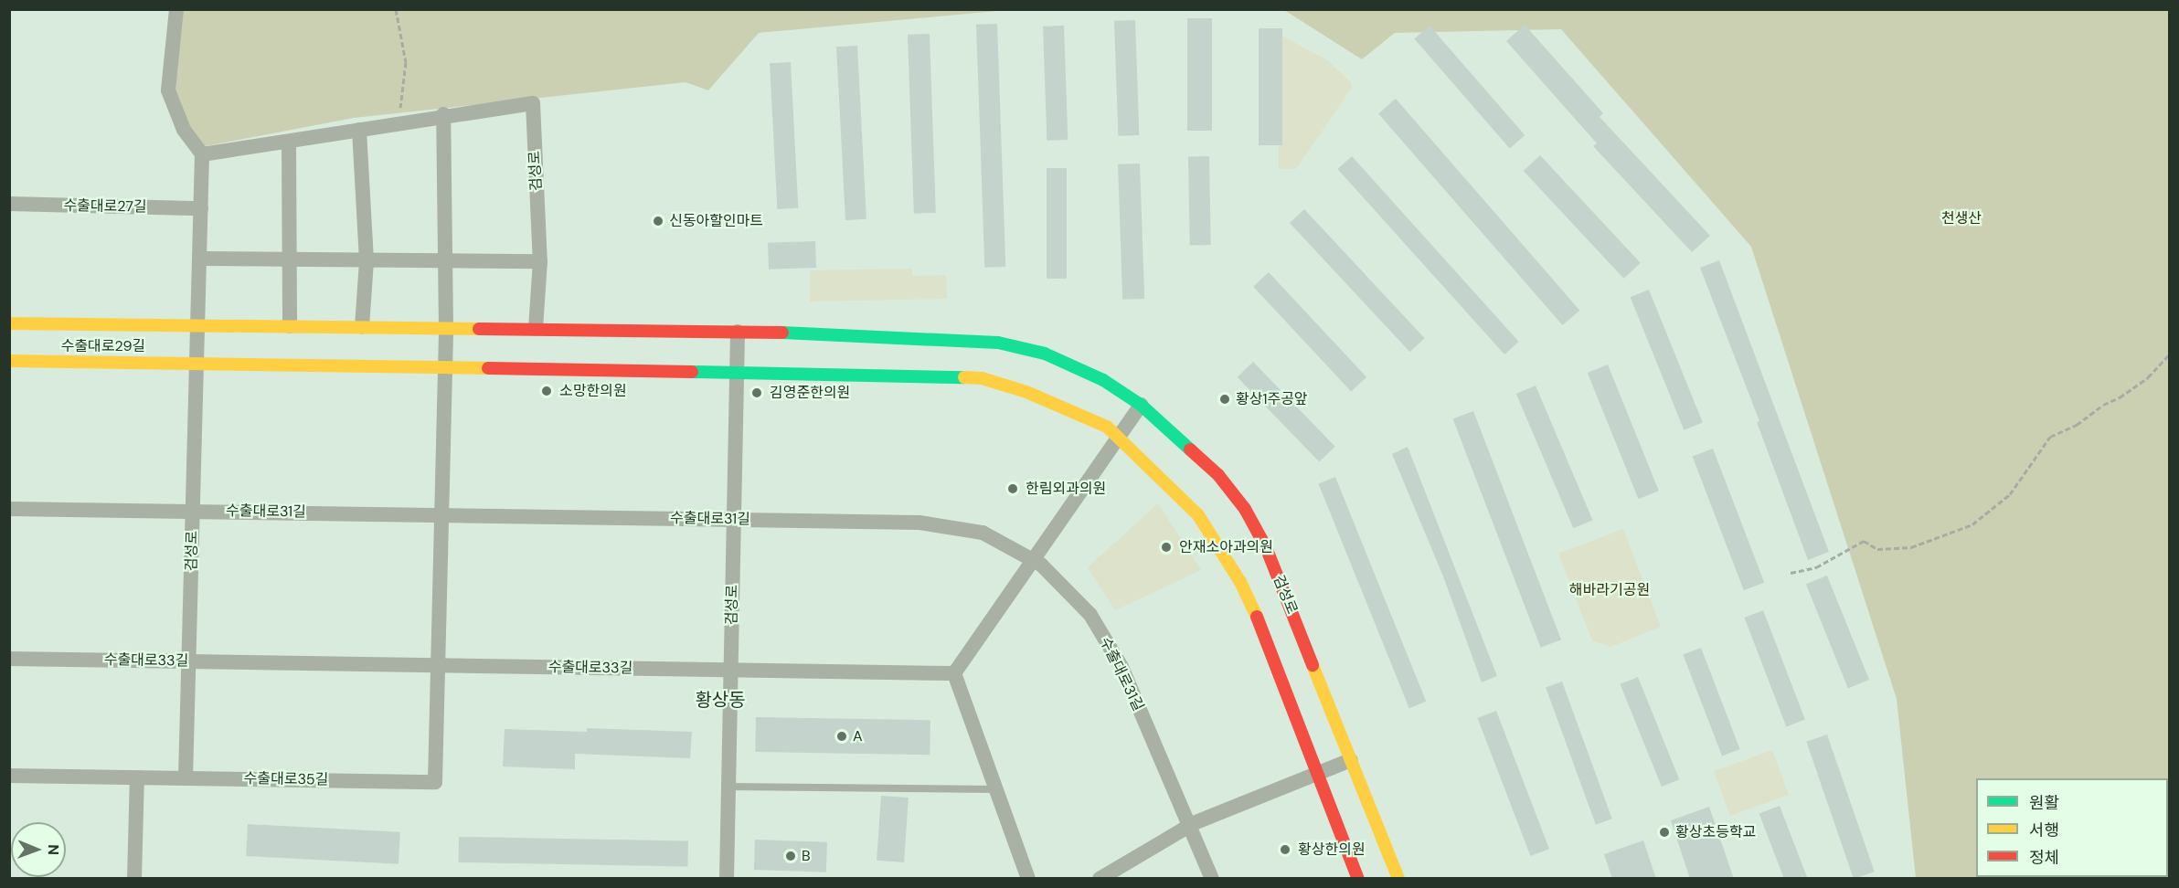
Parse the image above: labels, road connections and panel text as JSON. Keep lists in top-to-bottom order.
{
  "streets": {
    "street": [
      "검성로",
      "수출대로27길",
      "수출대로29길",
      "수출대로31길",
      "수출대로33길",
      "수출대로35길"
    ]
  },
  "crossings": [
    ["검성로", "수출대로27길"],
    ["검성로", "수출대로29길"],
    ["검성로", "수출대로31길"],
    ["검성로", "수출대로33길"],
    ["검성로", "수출대로35길"],
    ["수출대로33길", "수출대로35길"]
  ],
  "districts": ["황상동"],
  "parks": ["천생산", "해바라기공원"],
  "places": [
    "신동아할인마트",
    "소망한의원",
    "김영준한의원",
    "황상1주공앞",
    "한림외과의원",
    "안재소아과의원",
    "A",
    "황상초등학교",
    "황상한의원",
    "B"
  ],
  "legend": ["원활", "서행", "정체"],
  "north": "right"
}
